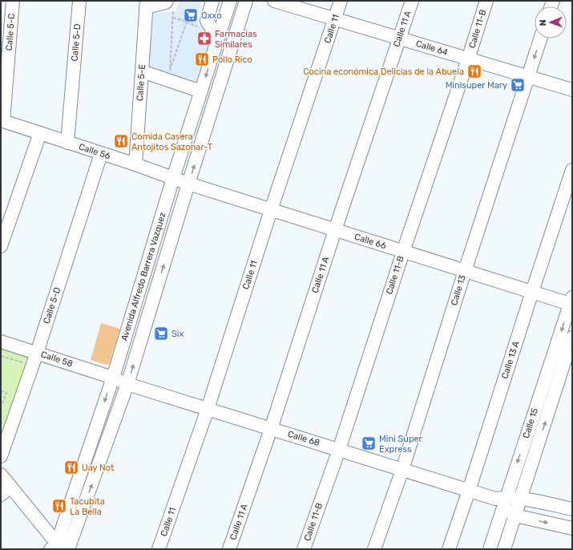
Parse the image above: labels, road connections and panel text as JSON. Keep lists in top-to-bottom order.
{
  "streets": {
    "street": [
      "Calle 11",
      "Calle 11 A",
      "Calle 11-B",
      "Calle 5-C",
      "Calle 5-D",
      "Calle 64",
      "Calle 5-E",
      "Calle 56",
      "Calle 66",
      "Avenida Alfredo Barrera Vazquez",
      "Calle 13",
      "Calle 58",
      "Calle 13 A",
      "Calle 15",
      "Calle 68"
    ]
  },
  "crossings": [
    ["Calle 11", "Calle 64"],
    ["Calle 11", "Calle 66"],
    ["Calle 11", "Calle 68"],
    ["Calle 11 A", "Calle 64"],
    ["Calle 11 A", "Calle 66"],
    ["Calle 11 A", "Calle 68"],
    ["Calle 11-B", "Calle 64"],
    ["Calle 11-B", "Calle 66"],
    ["Calle 11-B", "Calle 68"],
    ["Calle 5-C", "Calle 56"],
    ["Calle 5-D", "Calle 56"],
    ["Calle 5-D", "Calle 58"],
    ["Calle 64", "Calle 13"],
    ["Calle 5-E", "Calle 56"],
    ["Calle 56", "Calle 66"],
    ["Calle 56", "Avenida Alfredo Barrera Vazquez"],
    ["Calle 66", "Avenida Alfredo Barrera Vazquez"],
    ["Calle 66", "Calle 13"],
    ["Calle 66", "Calle 13 A"],
    ["Calle 66", "Calle 15"],
    ["Avenida Alfredo Barrera Vazquez", "Calle 58"],
    ["Avenida Alfredo Barrera Vazquez", "Calle 68"],
    ["Calle 13", "Calle 68"],
    ["Calle 58", "Calle 68"],
    ["Calle 13 A", "Calle 68"],
    ["Calle 15", "Calle 68"]
  ],
  "places": {
    "supermarket": [
      "Oxxo",
      "Minisuper Mary",
      "Six",
      "Mini Super Express"
    ],
    "pharmacy": ["Farmacias Similares"],
    "restaurant": [
      "Pollo Rico",
      "Cocina económica Delicias de la Abuela",
      "Comida Casera Antojitos Sazonar-T",
      "Uay Not",
      "Tacubita La Bella"
    ]
  },
  "north": "left"
}
